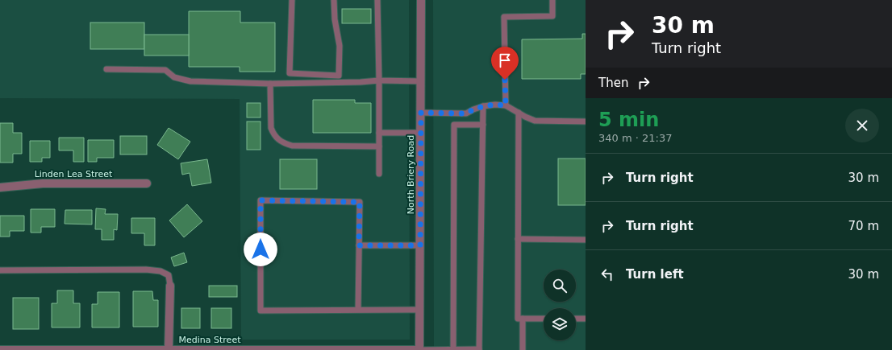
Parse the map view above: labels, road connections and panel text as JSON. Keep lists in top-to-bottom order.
{
  "streets": {
    "street": ["Linden Lea Street", "North Briery Road", "Medina Street"]
  },
  "crossings": [
    ["North Briery Road", "Medina Street"]
  ],
  "page": {
    "turn": ["30 m", "Turn right"],
    "then": "Then",
    "heading": ["5 min", "340 m · 21:37"],
    "list": [
      {
        "name": "Turn right",
        "value": "30 m"
      },
      {
        "name": "Turn right",
        "value": "70 m"
      },
      {
        "name": "Turn left",
        "value": "30 m"
      }
    ]
  }
}
